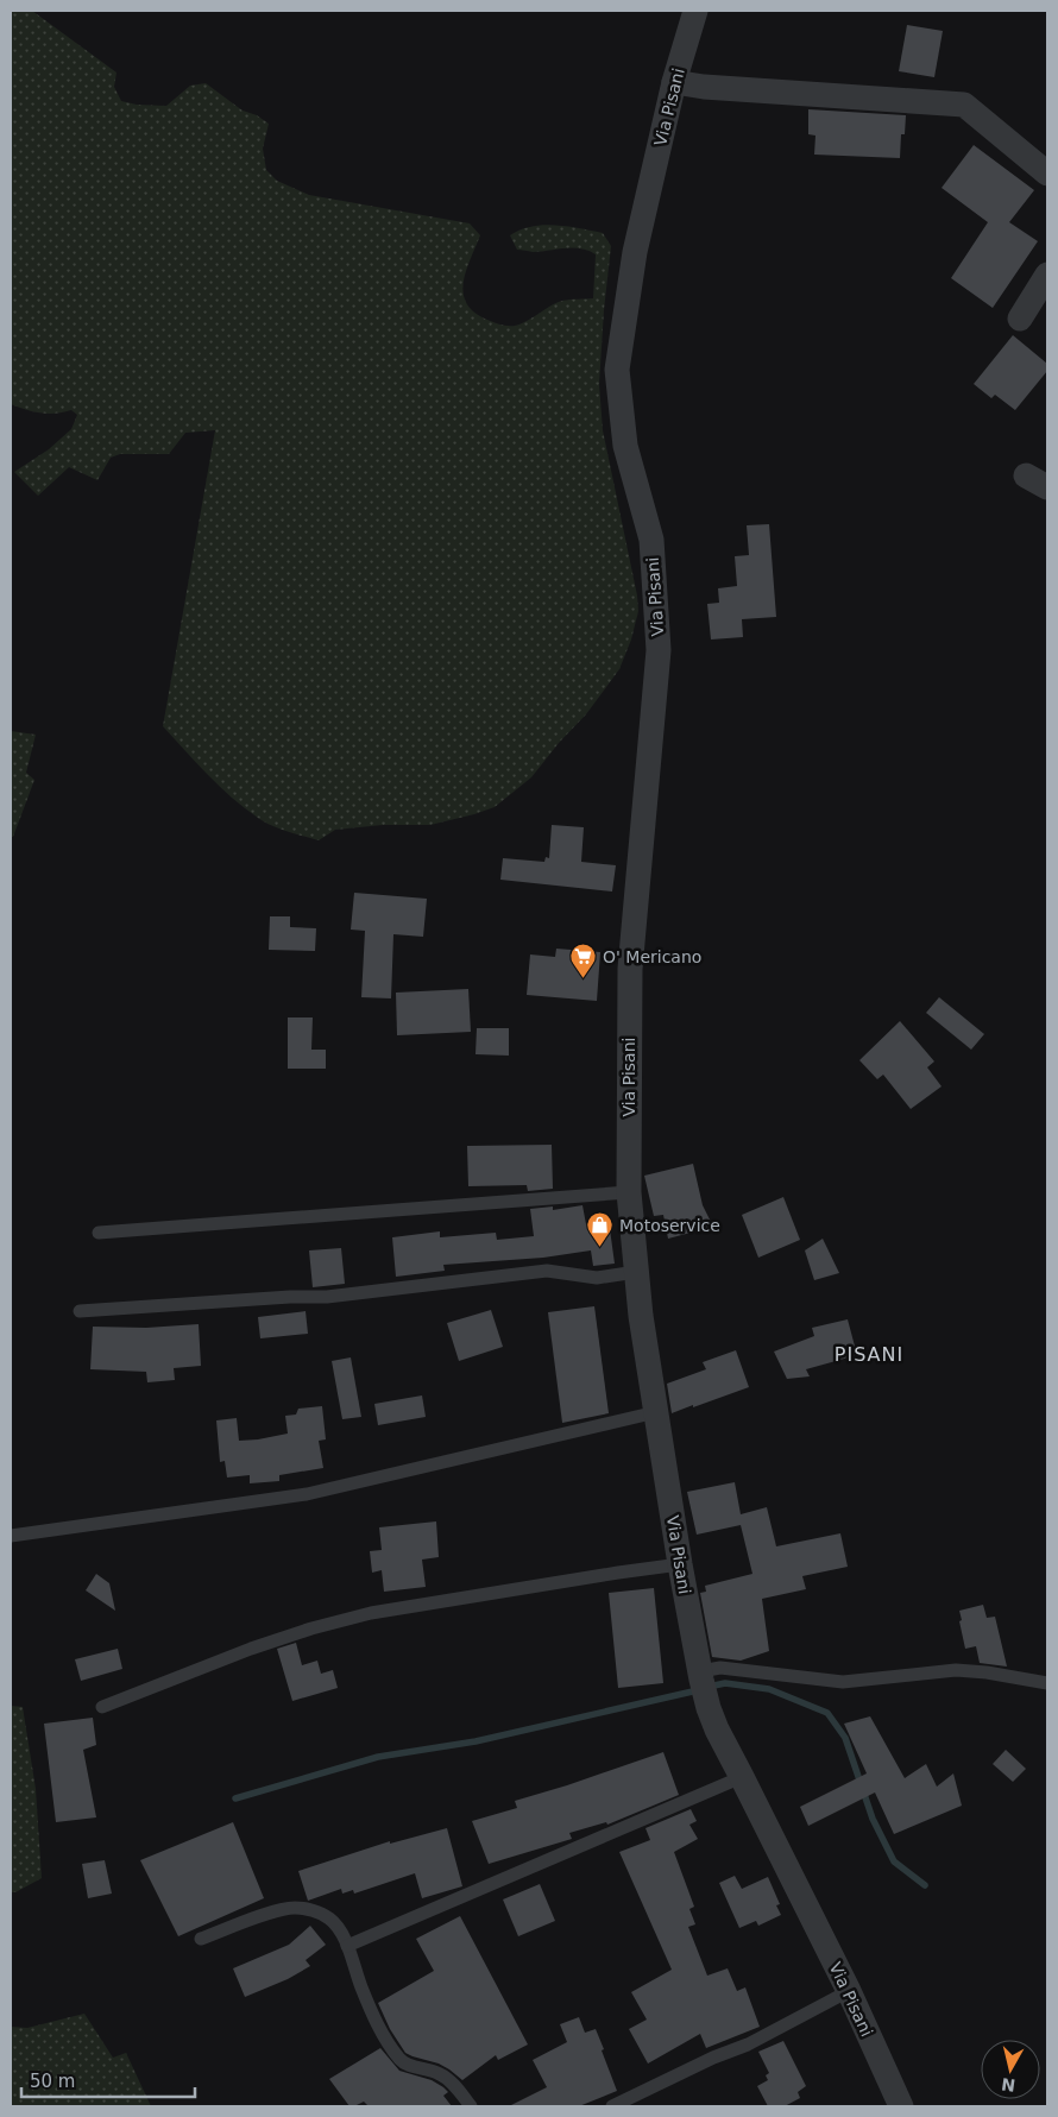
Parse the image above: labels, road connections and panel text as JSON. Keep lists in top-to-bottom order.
{
  "streets": {
    "street": ["Via Pisani"]
  },
  "districts": ["PISANI"],
  "places": {
    "supermarket": ["O' Mericano"],
    "shop": ["Motoservice"]
  },
  "scale_bar": "50 m",
  "north": "bottom"
}
